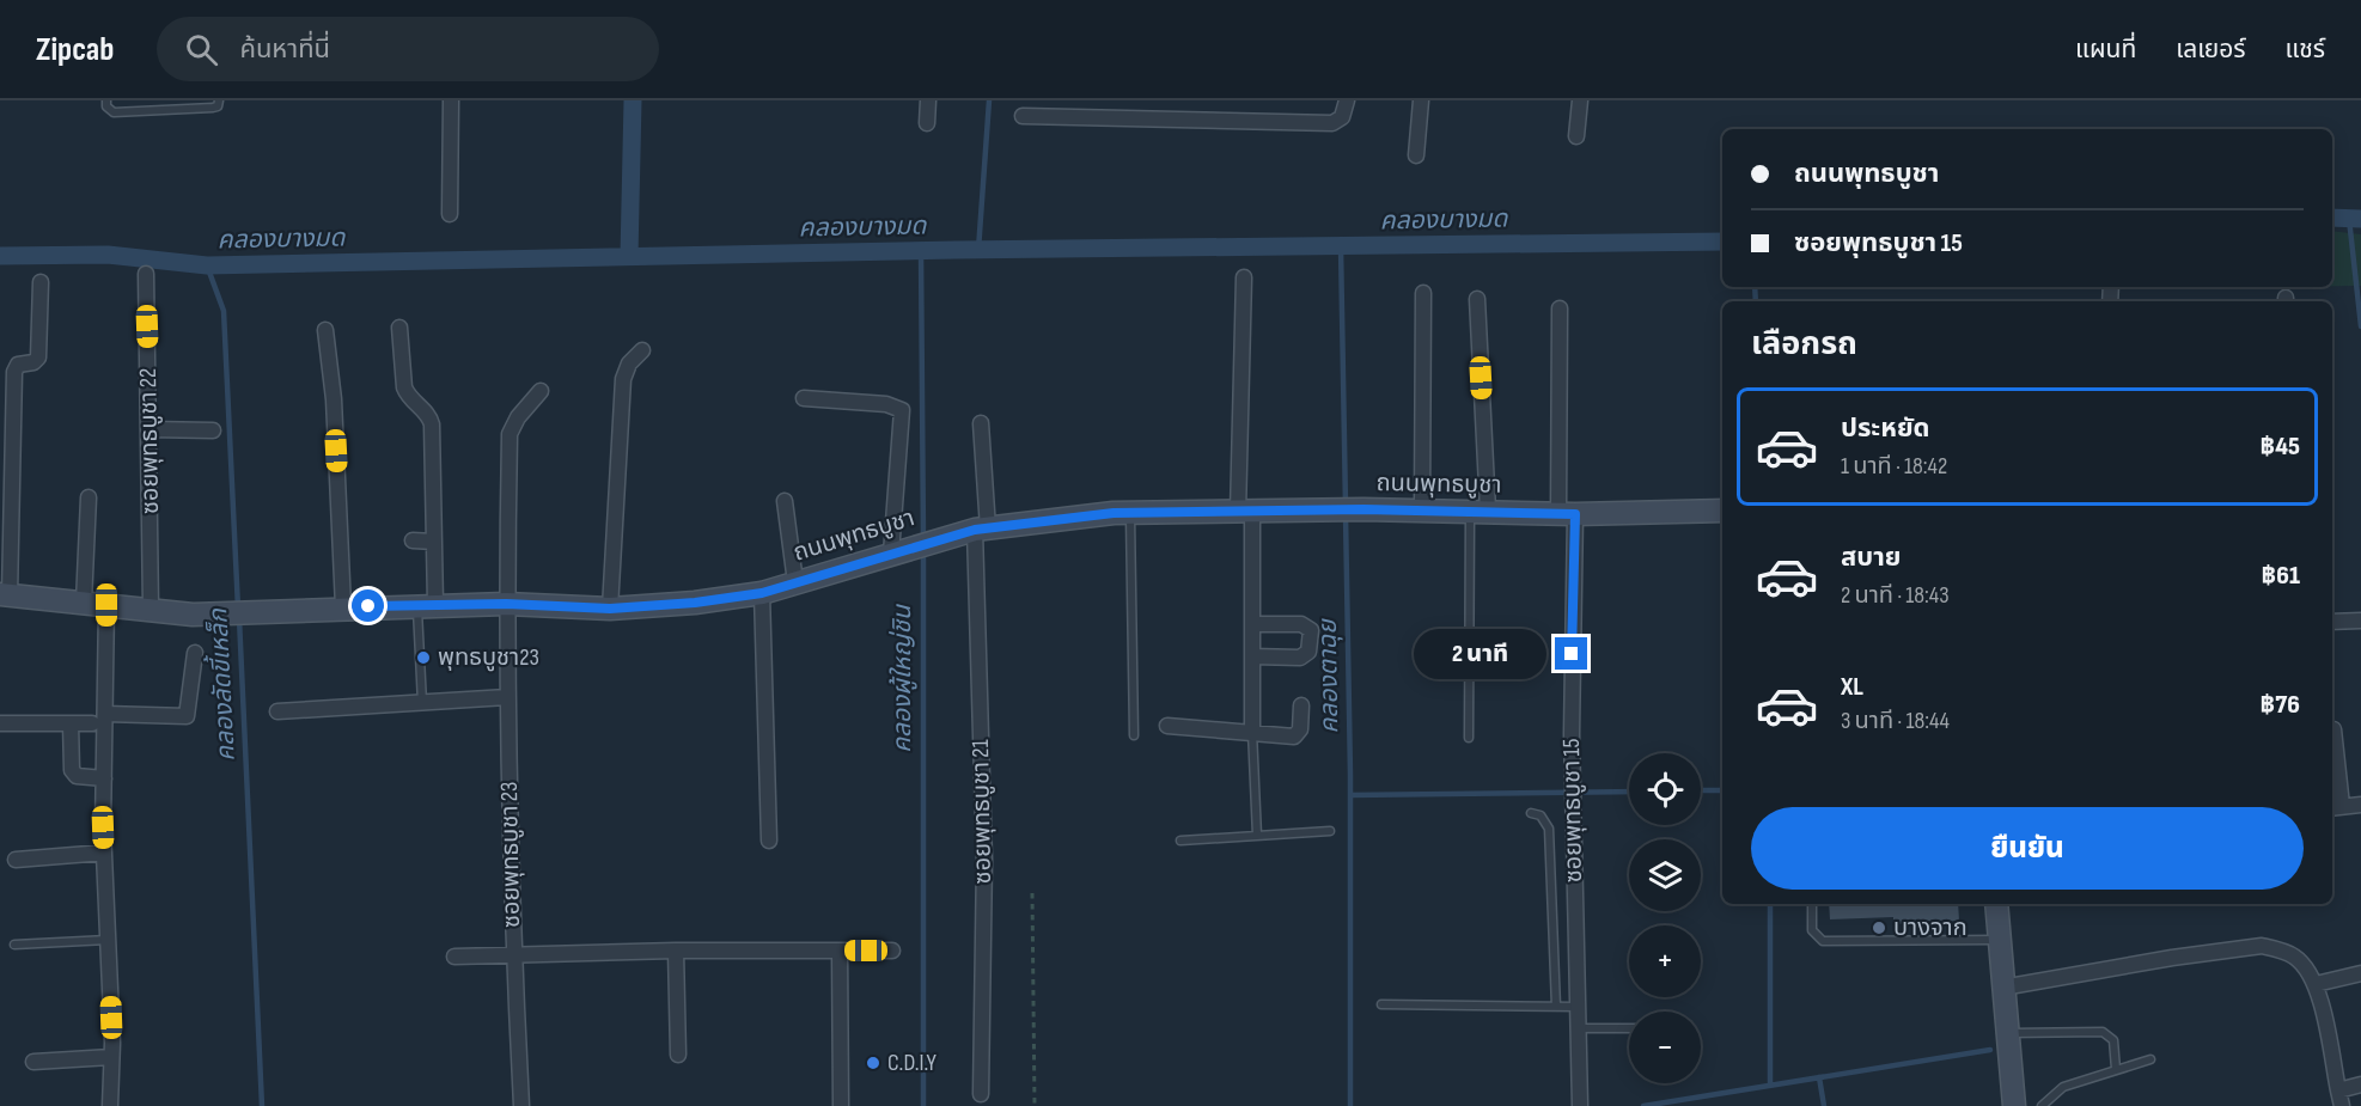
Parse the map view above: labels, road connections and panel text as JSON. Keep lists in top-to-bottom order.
{
  "streets": {
    "main road": ["ถนนพุทธบูชา"],
    "street": [
      "ซอยพุทธบูชา 22",
      "ซอยพุทธบูชา 15",
      "ซอยพุทธบูชา 21",
      "ซอยพุทธบูชา 23"
    ]
  },
  "crossings": [
    ["ซอยพุทธบูชา 22", "ถนนพุทธบูชา"],
    ["ถนนพุทธบูชา", "ซอยพุทธบูชา 15"],
    ["ถนนพุทธบูชา", "ซอยพุทธบูชา 21"],
    ["ถนนพุทธบูชา", "ซอยพุทธบูชา 23"]
  ],
  "water": [
    "คลองบางมด",
    "คลองตาฉุย",
    "คลองผู้ใหญ่ชิน",
    "คลองลัดขี้เหล็ก"
  ],
  "places": ["พุทธบูชา23", "บางจาก", "C.D.I.Y"],
  "page": {
    "header": "Zipcab",
    "search": "ค้นหาที่นี่",
    "nav": ["แผนที่", "เลเยอร์", "แชร์"],
    "banner": ["ถนนพุทธบูชา", "ซอยพุทธบูชา 15"],
    "heading": "เลือกรถ",
    "list": [
      {
        "name": "ประหยัด",
        "note": "1 นาที · 18:42",
        "value": "฿45"
      },
      {
        "name": "สบาย",
        "note": "2 นาที · 18:43",
        "value": "฿61"
      },
      {
        "name": "XL",
        "note": "3 นาที · 18:44",
        "value": "฿76"
      }
    ],
    "bubble": "2 นาที",
    "map_buttons": ["+", "−"],
    "buttons": "ยืนยัน"
  }
}
